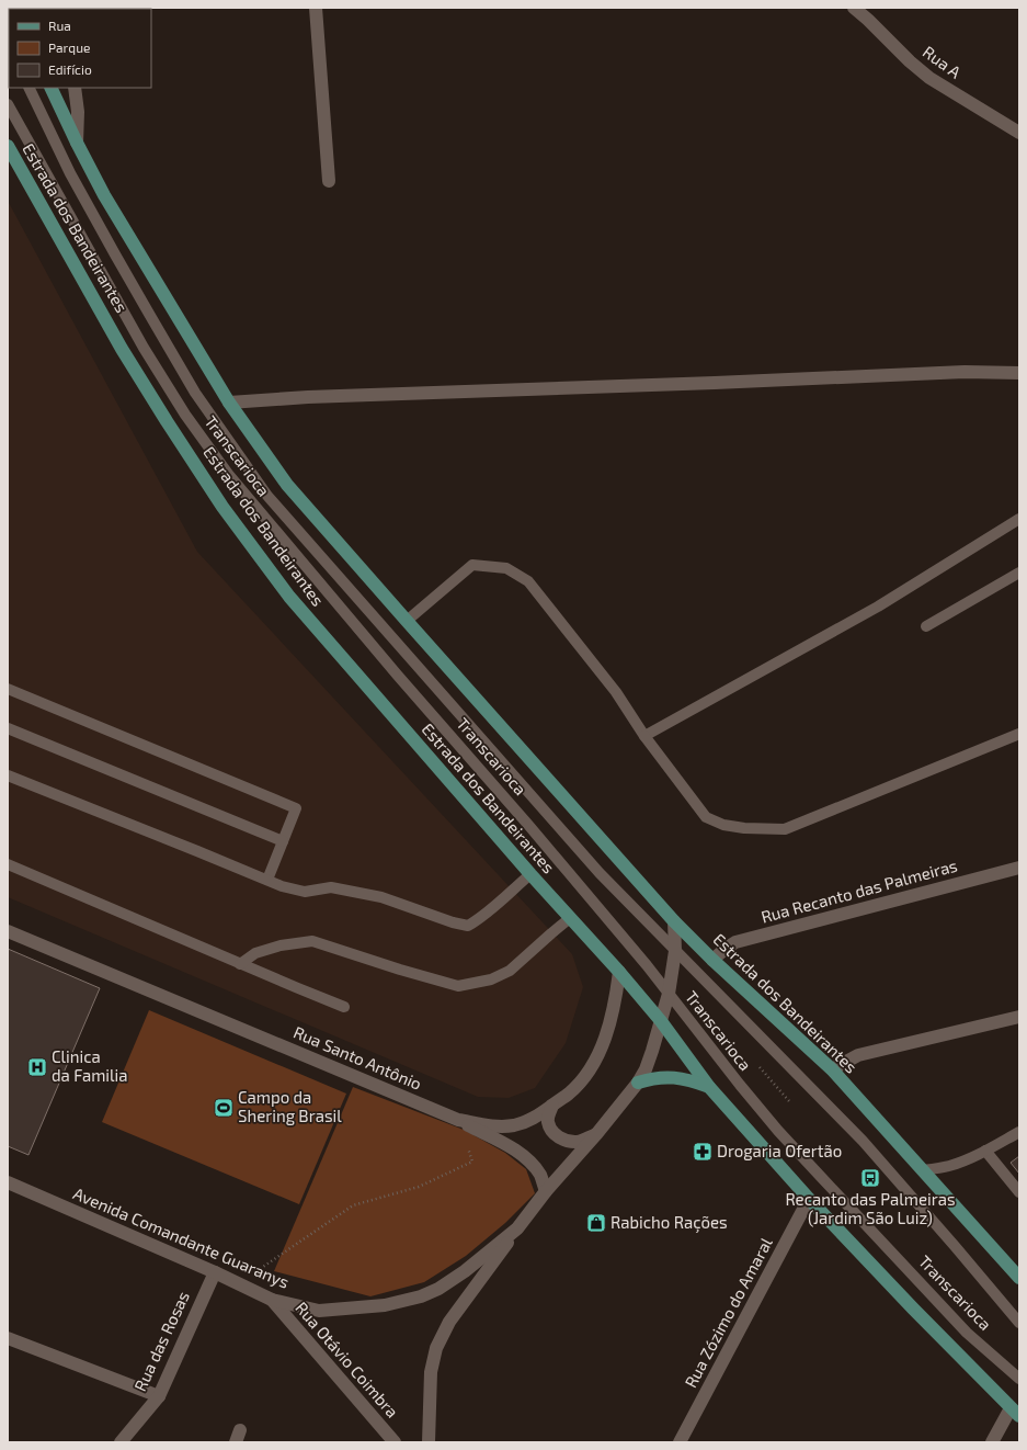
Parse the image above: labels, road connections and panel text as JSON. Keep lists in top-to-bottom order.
{
  "streets": {
    "main road": ["Estrada dos Bandeirantes"],
    "street": [
      "Rua A",
      "Rua Recanto das Palmeiras",
      "Rua Santo Antônio",
      "Avenida Comandante Guaranys",
      "Rua Zózimo do Amaral",
      "Rua das Rosas",
      "Rua Otávio Coimbra"
    ],
    "lane": ["Transcarioca"]
  },
  "crossings": [
    ["Estrada dos Bandeirantes", "Rua Recanto das Palmeiras"],
    ["Estrada dos Bandeirantes", "Rua Santo Antônio"],
    ["Estrada dos Bandeirantes", "Avenida Comandante Guaranys"],
    ["Estrada dos Bandeirantes", "Rua Zózimo do Amaral"],
    ["Transcarioca", "Avenida Comandante Guaranys"],
    ["Avenida Comandante Guaranys", "Rua das Rosas"],
    ["Avenida Comandante Guaranys", "Rua Otávio Coimbra"]
  ],
  "places": {
    "hospital": ["Clinica da Familia"],
    "sports": ["Campo da Shering Brasil"],
    "pharmacy": ["Drogaria Ofertão"],
    "bus stop": ["Recanto das Palmeiras (Jardim São Luiz)"],
    "shop": ["Rabicho Rações"]
  },
  "legend": ["Rua", "Parque", "Edifício"]
}
